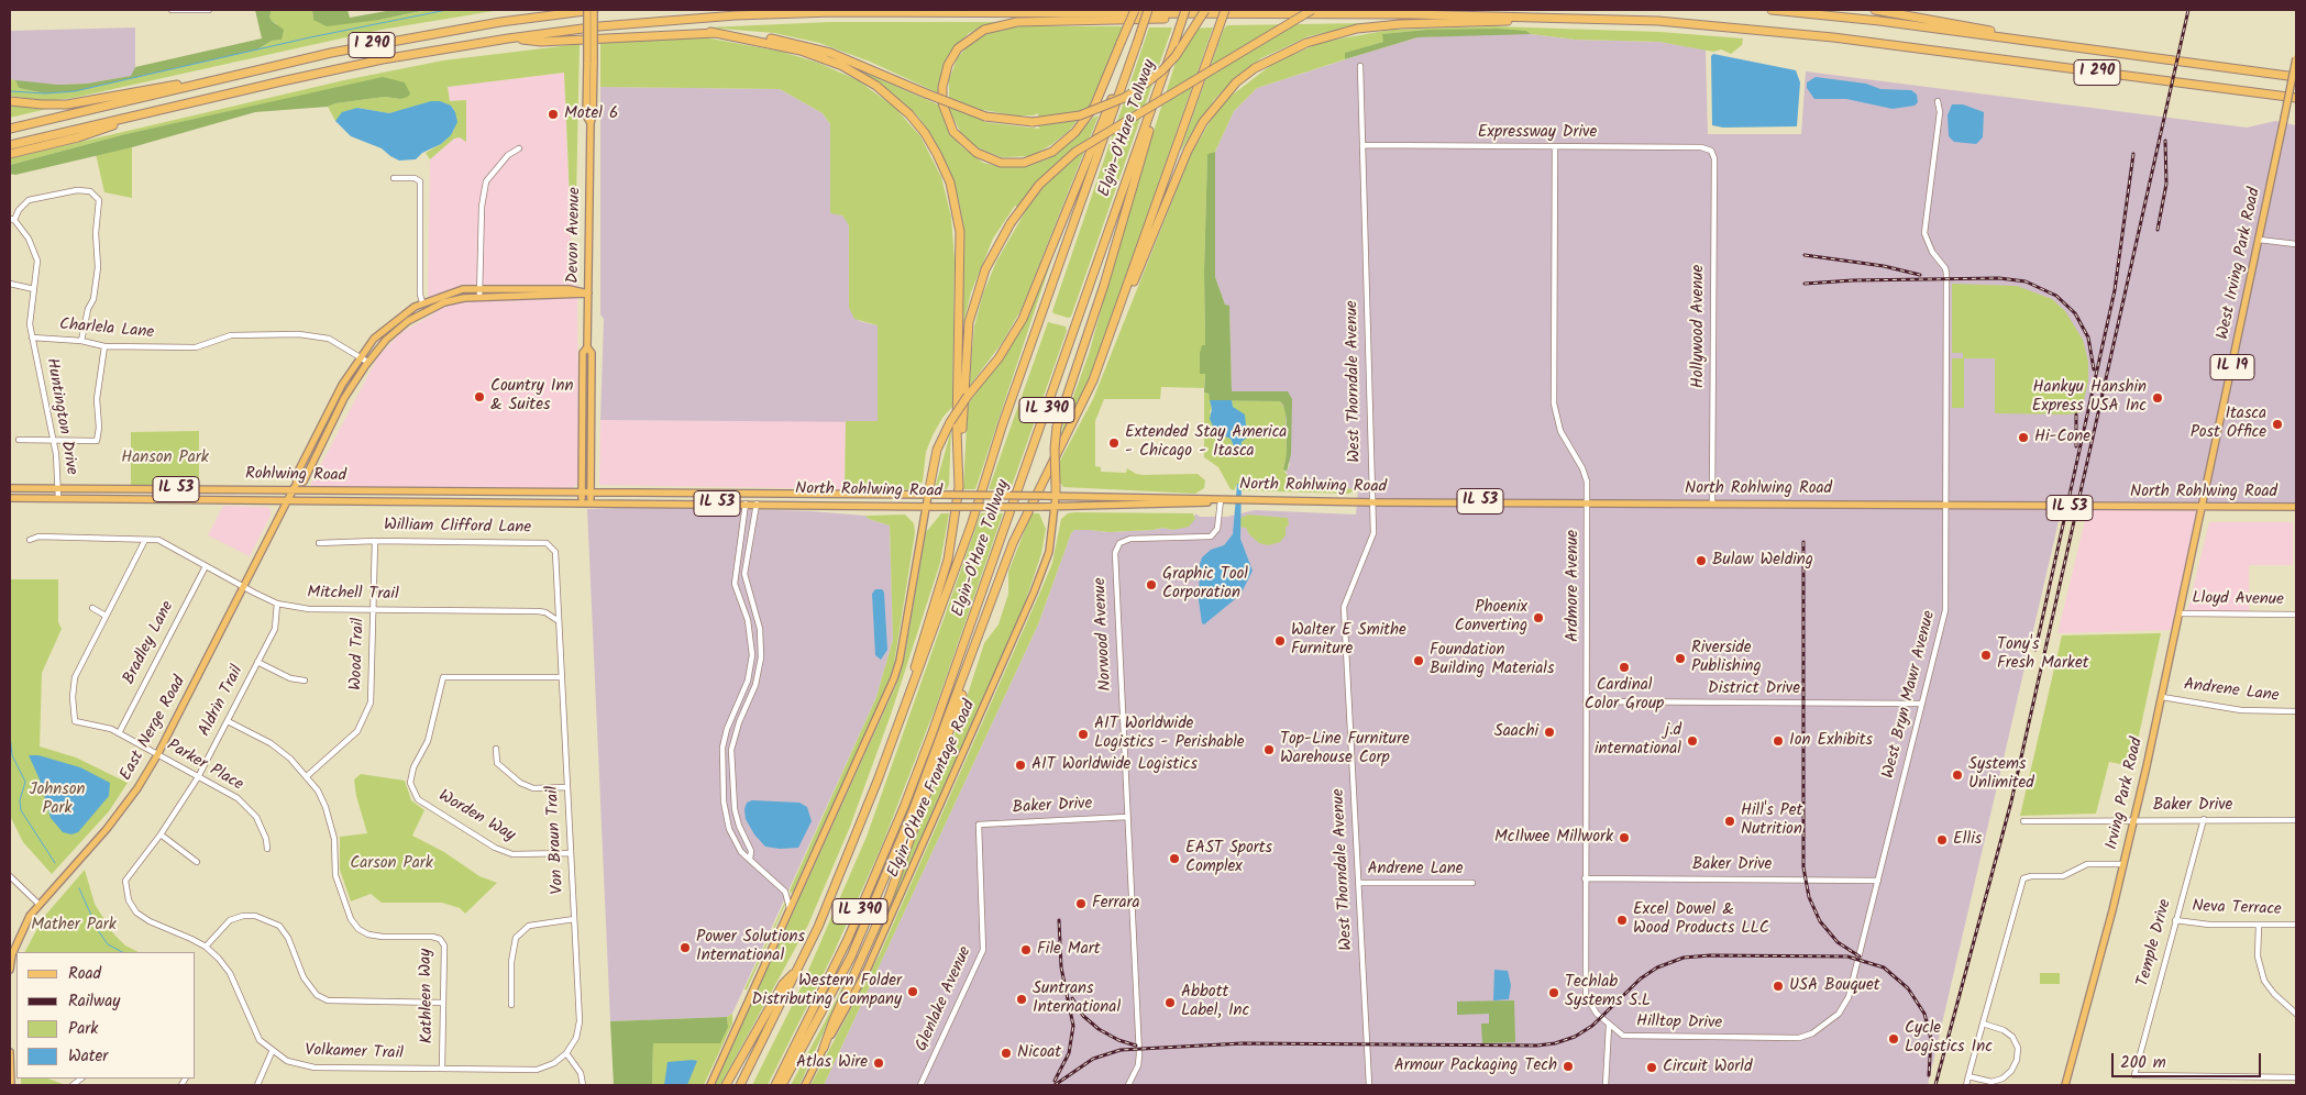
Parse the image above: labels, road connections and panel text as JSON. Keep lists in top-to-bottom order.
{
  "streets": {
    "highway": ["I 290", "Elgin-O'Hare Tollway", "IL 390"],
    "main road": [
      "Devon Avenue",
      "West Irving Park Road",
      "IL 19",
      "Rohlwing Road",
      "North Rohlwing Road",
      "IL 53",
      "East Nerge Road",
      "Elgin-O'Hare Frontage Road",
      "Irving Park Road"
    ],
    "street": [
      "Expressway Drive",
      "Hollywood Avenue",
      "Charlela Lane",
      "West Thorndale Avenue",
      "Huntington Drive",
      "William Clifford Lane",
      "Ardmore Avenue",
      "Mitchell Trail",
      "Lloyd Avenue",
      "Norwood Avenue",
      "Bradley Lane",
      "Wood Trail",
      "District Drive",
      "Andrene Lane",
      "West Bryn Mawr Avenue",
      "Aldrin Trail",
      "Parker Place",
      "Baker Drive",
      "Worden Way",
      "Von Braun Trail",
      "Neva Terrace",
      "Temple Drive",
      "Kathleen Way",
      "Glenlake Avenue",
      "Hilltop Drive",
      "Volkamer Trail"
    ]
  },
  "crossings": [
    ["I 290", "Devon Avenue"],
    ["Expressway Drive", "Hollywood Avenue"],
    ["Expressway Drive", "West Thorndale Avenue"],
    ["Expressway Drive", "Ardmore Avenue"],
    ["Devon Avenue", "Rohlwing Road"],
    ["Devon Avenue", "North Rohlwing Road"],
    ["Devon Avenue", "IL 53"],
    ["Devon Avenue", "East Nerge Road"],
    ["West Irving Park Road", "North Rohlwing Road"],
    ["West Irving Park Road", "Irving Park Road"],
    ["Hollywood Avenue", "North Rohlwing Road"],
    ["Charlela Lane", "Huntington Drive"],
    ["Charlela Lane", "East Nerge Road"],
    ["West Thorndale Avenue", "North Rohlwing Road"],
    ["West Thorndale Avenue", "Andrene Lane"],
    ["Huntington Drive", "Rohlwing Road"],
    ["Rohlwing Road", "North Rohlwing Road"],
    ["Rohlwing Road", "IL 53"],
    ["Rohlwing Road", "East Nerge Road"],
    ["North Rohlwing Road", "Ardmore Avenue"],
    ["North Rohlwing Road", "Norwood Avenue"],
    ["North Rohlwing Road", "West Bryn Mawr Avenue"],
    ["North Rohlwing Road", "Elgin-O'Hare Frontage Road"],
    ["North Rohlwing Road", "Irving Park Road"],
    ["William Clifford Lane", "Mitchell Trail"],
    ["William Clifford Lane", "Wood Trail"],
    ["William Clifford Lane", "Von Braun Trail"],
    ["Ardmore Avenue", "District Drive"],
    ["Ardmore Avenue", "Baker Drive"],
    ["Ardmore Avenue", "Hilltop Drive"],
    ["Mitchell Trail", "Bradley Lane"],
    ["Mitchell Trail", "Wood Trail"],
    ["Mitchell Trail", "Aldrin Trail"],
    ["Mitchell Trail", "East Nerge Road"],
    ["Mitchell Trail", "Parker Place"],
    ["Mitchell Trail", "Von Braun Trail"],
    ["Lloyd Avenue", "Irving Park Road"],
    ["Norwood Avenue", "Baker Drive"],
    ["Bradley Lane", "Parker Place"],
    ["Wood Trail", "Kathleen Way"],
    ["District Drive", "West Bryn Mawr Avenue"],
    ["Andrene Lane", "Irving Park Road"],
    ["West Bryn Mawr Avenue", "Baker Drive"],
    ["West Bryn Mawr Avenue", "Hilltop Drive"],
    ["Aldrin Trail", "Parker Place"],
    ["Aldrin Trail", "Kathleen Way"],
    ["Aldrin Trail", "Volkamer Trail"],
    ["East Nerge Road", "Parker Place"],
    ["Irving Park Road", "Baker Drive"],
    ["Baker Drive", "Temple Drive"],
    ["Baker Drive", "Glenlake Avenue"],
    ["Worden Way", "Von Braun Trail"],
    ["Von Braun Trail", "Volkamer Trail"],
    ["Neva Terrace", "Temple Drive"],
    ["Kathleen Way", "Volkamer Trail"]
  ],
  "parks": [
    "Hanson Park",
    "Johnson Park",
    "Carson Park",
    "Mather Park"
  ],
  "places": [
    "Motel 6",
    "Country Inn & Suites",
    "Hankyu Hanshin Express USA Inc",
    "Itasca Post Office",
    "Hi-Cone",
    "Extended Stay America - Chicago - Itasca",
    "Bulaw Welding",
    "Graphic Tool Corporation",
    "Phoenix Converting",
    "Walter E Smithe Furniture",
    "Tony's Fresh Market",
    "Riverside Publishing",
    "Foundation Building Materials",
    "Cardinal Color Group",
    "Saachi",
    "AIT Worldwide Logistics - Perishable",
    "j.d international",
    "Ion Exhibits",
    "Top-Line Furniture Warehouse Corp",
    "AIT Worldwide Logistics",
    "Systems Unlimited",
    "Hill's Pet Nutrition",
    "McIlwee Millwork",
    "Ellis",
    "EAST Sports Complex",
    "Ferrara",
    "Excel Dowel & Wood Products LLC",
    "Power Solutions International",
    "File Mart",
    "USA Bouquet",
    "Western Folder Distributing Company",
    "Techlab Systems S.L",
    "Suntrans International",
    "Abbott Label, Inc",
    "Cycle Logistics Inc",
    "Nicoat",
    "Atlas Wire",
    "Armour Packaging Tech",
    "Circuit World"
  ],
  "legend": [
    "Road",
    "Railway",
    "Park",
    "Water"
  ],
  "scale_bar": "200 m"
}
